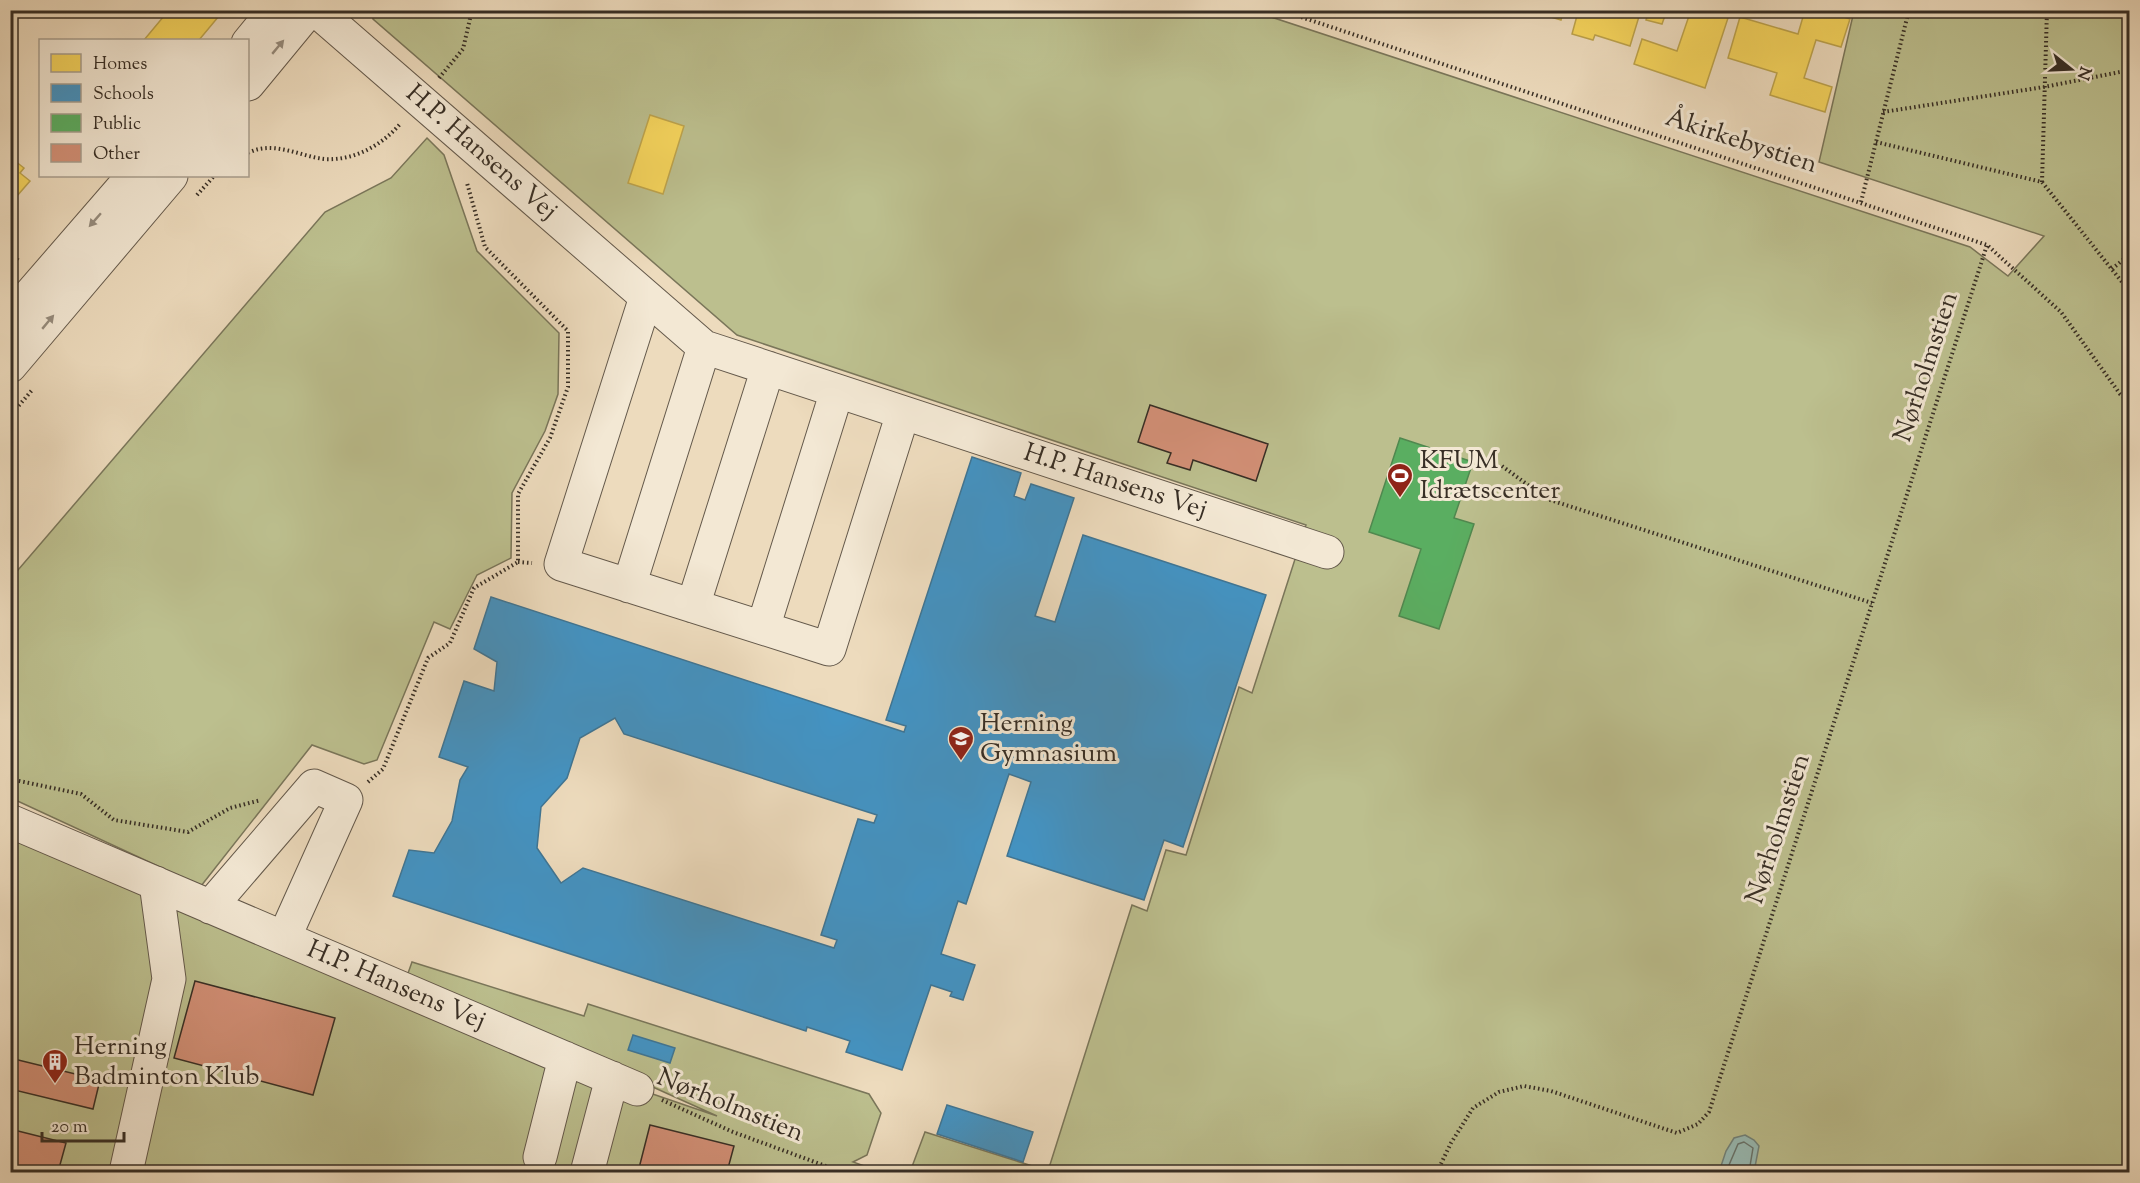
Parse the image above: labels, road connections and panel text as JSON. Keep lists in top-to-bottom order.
{
  "streets": {
    "street": ["H.P. Hansens Vej"],
    "path": ["Åkirkebystien", "Nørholmstien"]
  },
  "crossings": [
    ["Åkirkebystien", "Nørholmstien"],
    ["H.P. Hansens Vej", "Nørholmstien"]
  ],
  "places": {
    "sports": ["KFUM Idrætscenter"],
    "school or university": ["Herning Gymnasium"],
    "building": ["Herning Badminton Klub"]
  },
  "legend": [
    "Homes",
    "Schools",
    "Public",
    "Other"
  ],
  "scale_bar": "20 m",
  "north": "right"
}
